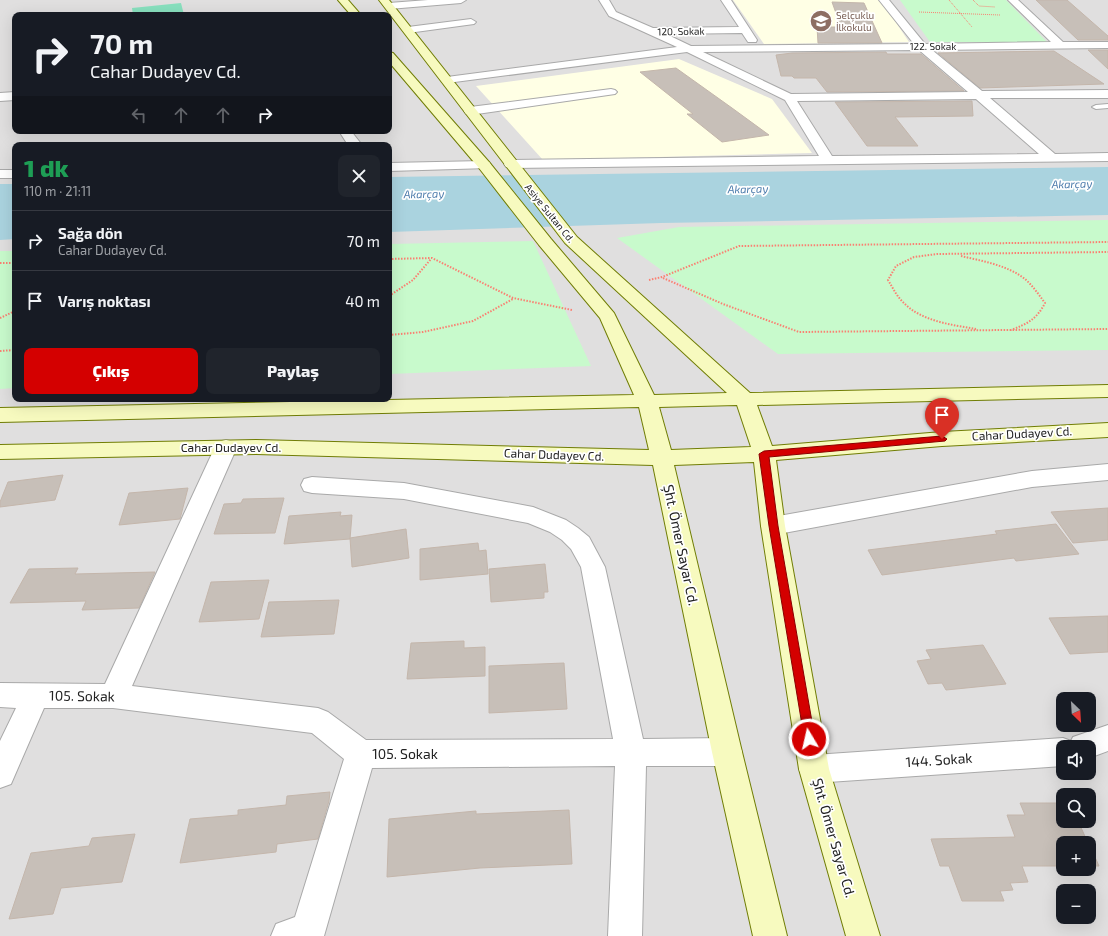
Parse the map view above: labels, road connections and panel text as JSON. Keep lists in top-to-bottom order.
{
  "streets": {
    "main road": ["Asiye Sultan Cd.", "Cahar Dudayev Cd.", "Şht. Ömer Sayar Cd."],
    "street": [
      "120. Sokak",
      "122. Sokak",
      "105. Sokak",
      "144. Sokak"
    ]
  },
  "crossings": [
    ["122. Sokak", "Asiye Sultan Cd."],
    ["Asiye Sultan Cd.", "Şht. Ömer Sayar Cd."],
    ["Cahar Dudayev Cd.", "Şht. Ömer Sayar Cd."],
    ["Şht. Ömer Sayar Cd.", "105. Sokak"],
    ["Şht. Ömer Sayar Cd.", "144. Sokak"]
  ],
  "water": ["Akarçay"],
  "places": {
    "school or university": ["Selçuklu İlkokulu"]
  },
  "north": "bottom right",
  "page": {
    "turn": ["70 m", "Cahar Dudayev Cd."],
    "heading": ["1 dk", "110 m · 21:11"],
    "list": [
      {
        "name": "Sağa dön",
        "note": "Cahar Dudayev Cd.",
        "value": "70 m"
      },
      {
        "name": "Varış noktası",
        "value": "40 m"
      }
    ],
    "buttons": ["Çıkış", "Paylaş"],
    "map_buttons": ["+", "−"]
  }
}
